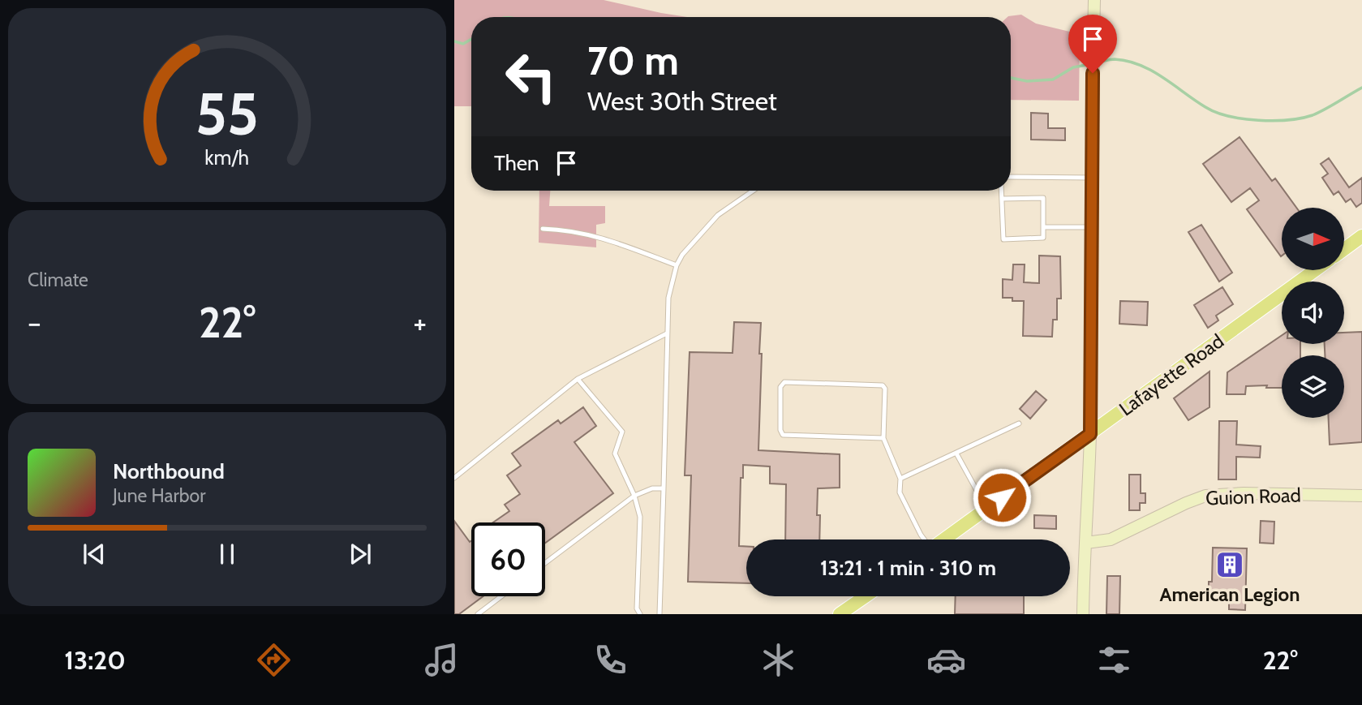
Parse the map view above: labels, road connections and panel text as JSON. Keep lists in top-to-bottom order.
{
  "streets": {
    "main road": ["Lafayette Road", "Guion Road"]
  },
  "places": {
    "building": ["American Legion"]
  },
  "north": "right",
  "page": {
    "turn": ["70 m", "West 30th Street"],
    "then": "Then",
    "tile": "Climate",
    "heat": ["−", "22°", "+"],
    "song": ["Northbound", "June Harbor"],
    "limit": "60",
    "trip": "13:21 · 1 min · 310 m",
    "tabs": ["13:20", "22°"],
    "gauge": ["55", "km/h"]
  }
}
